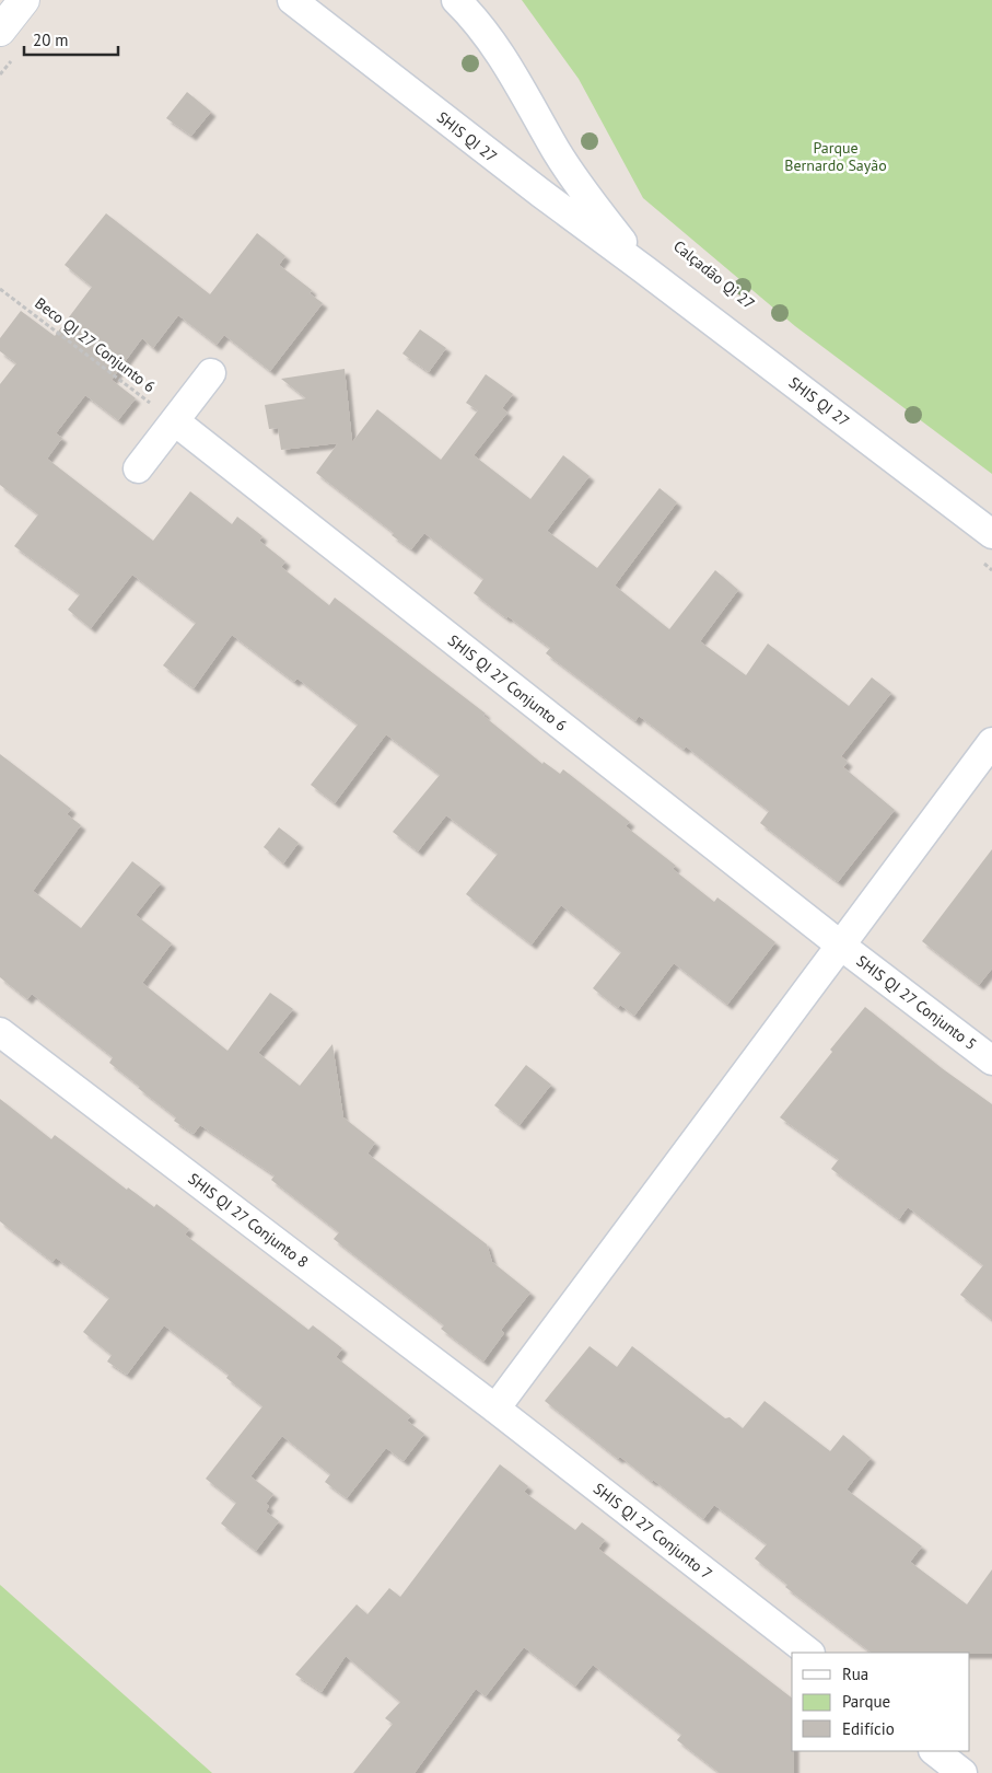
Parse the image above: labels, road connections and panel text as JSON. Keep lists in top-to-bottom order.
{
  "streets": {
    "street": [
      "SHIS QI 27",
      "SHIS QI 27 Conjunto 6",
      "SHIS QI 27 Conjunto 5",
      "SHIS QI 27 Conjunto 8",
      "SHIS QI 27 Conjunto 7"
    ],
    "path": ["Beco QI 27 Conjunto 6"]
  },
  "crossings": [
    ["Beco QI 27 Conjunto 6", "SHIS QI 27 Conjunto 6"],
    ["SHIS QI 27 Conjunto 6", "SHIS QI 27 Conjunto 5"],
    ["SHIS QI 27 Conjunto 8", "SHIS QI 27 Conjunto 7"]
  ],
  "parks": ["Parque Bernardo Sayão"],
  "legend": ["Rua", "Parque", "Edifício"],
  "scale_bar": "20 m"
}
